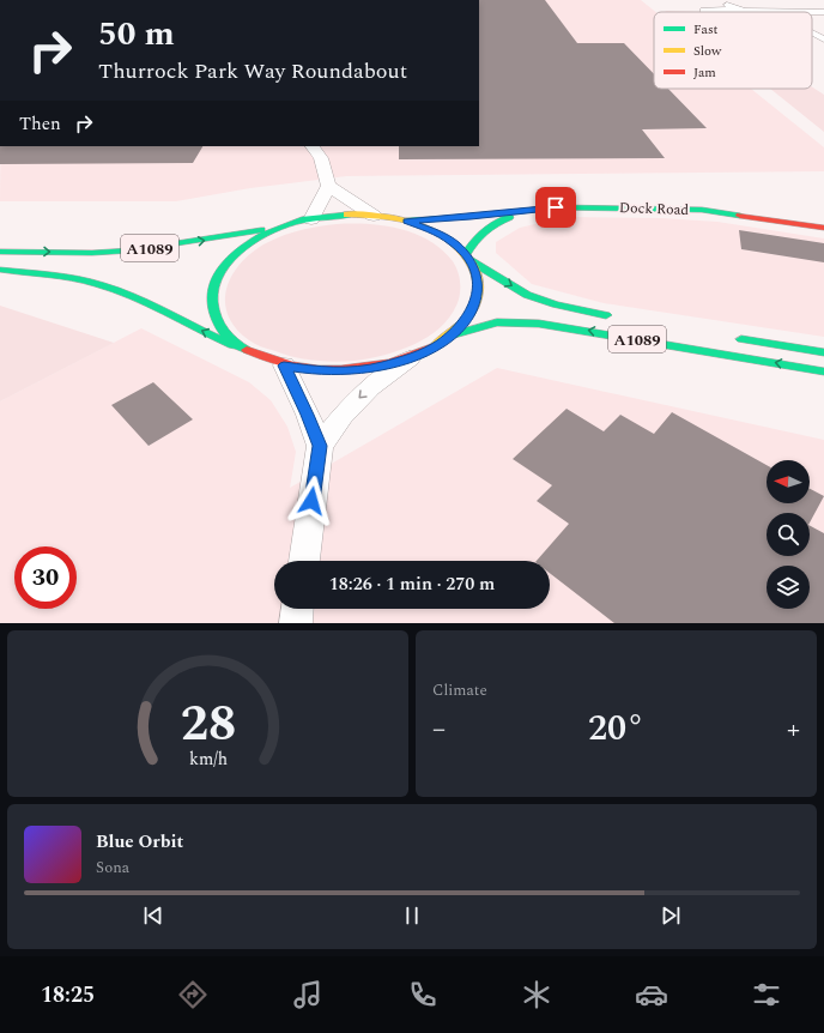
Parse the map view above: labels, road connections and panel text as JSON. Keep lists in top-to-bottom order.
{
  "streets": {
    "main road": ["Dock Road", "A1089"]
  },
  "crossings": [
    ["Dock Road", "A1089"]
  ],
  "legend": ["Fast", "Slow", "Jam"],
  "north": "left",
  "page": {
    "turn": ["50 m", "Thurrock Park Way Roundabout"],
    "then": "Then",
    "limit": "30",
    "trip": "18:26 · 1 min · 270 m",
    "tile": "Climate",
    "heat": ["−", "20°", "+"],
    "song": ["Blue Orbit", "Sona"],
    "tabs": "18:25",
    "gauge": ["28", "km/h"]
  }
}
